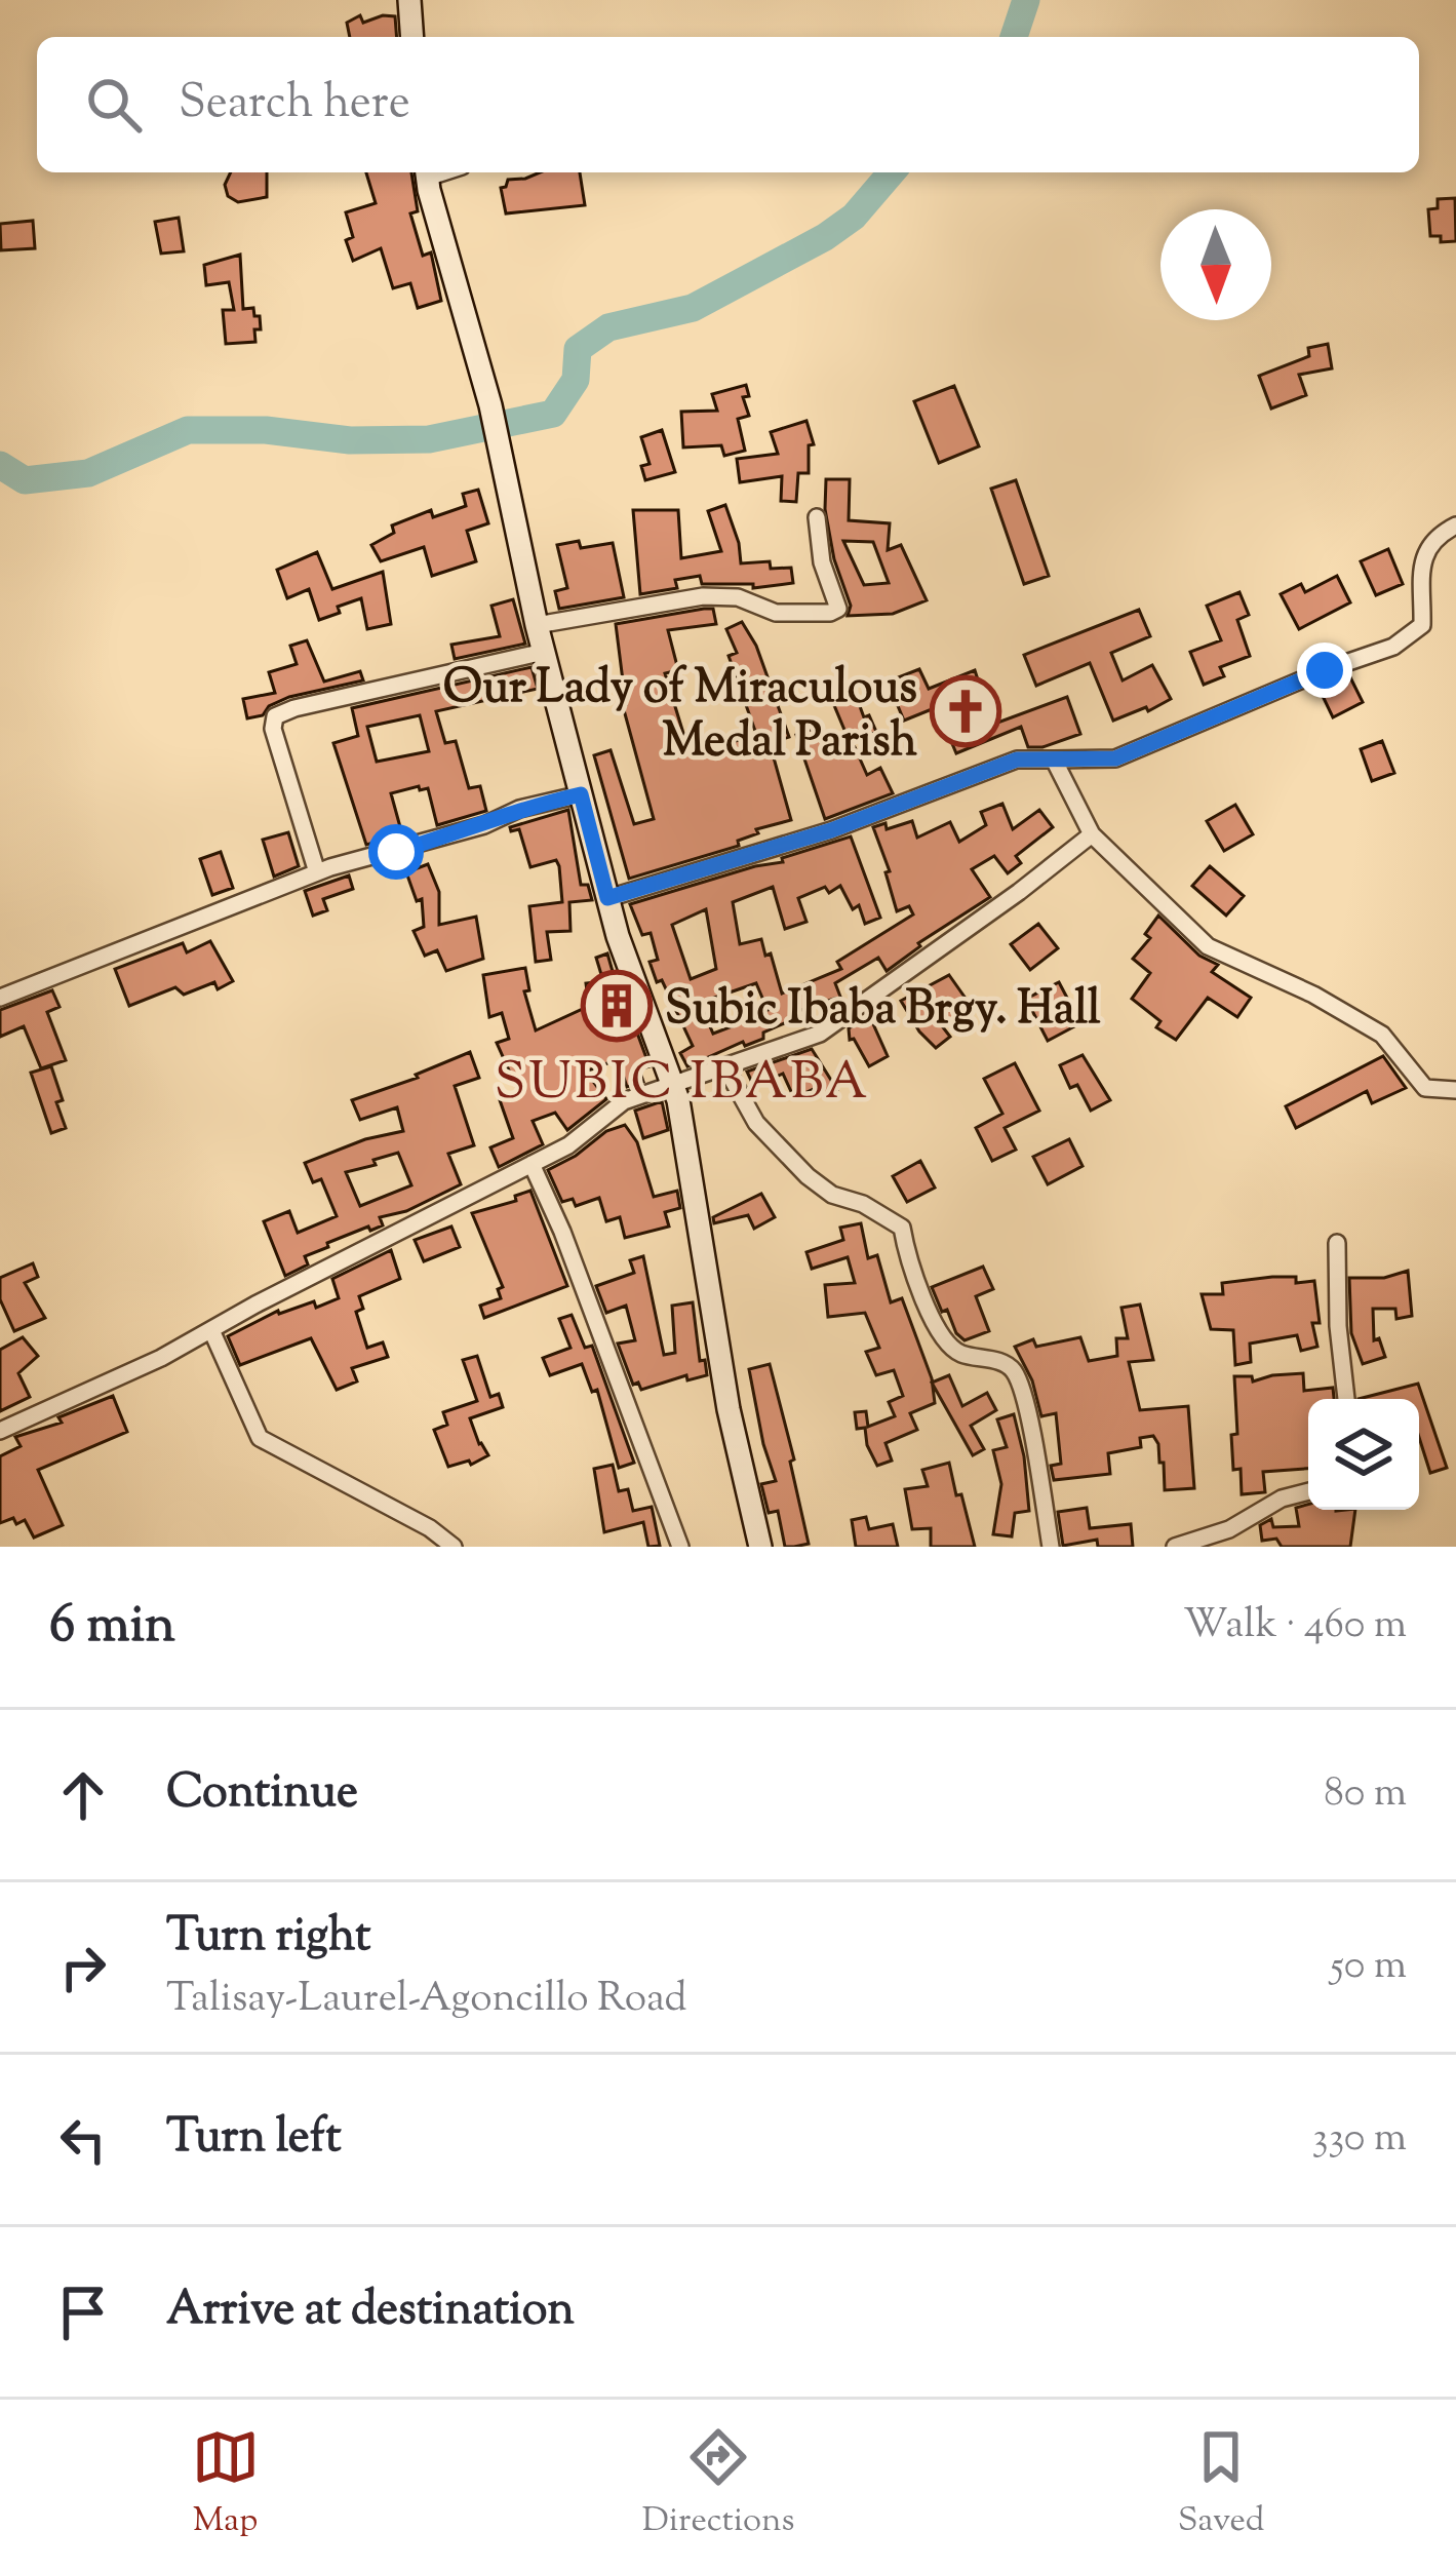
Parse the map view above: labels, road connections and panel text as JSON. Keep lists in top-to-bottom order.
{
  "districts": ["SUBIC IBABA"],
  "places": {
    "church": ["Our Lady of Miraculous Medal Parish"],
    "building": ["Subic Ibaba Brgy. Hall"]
  },
  "north": "bottom",
  "page": {
    "search": "Search here",
    "heading": ["6 min", "Walk · 460 m"],
    "list": [
      ["Continue", "80 m"],
      ["Turn right", "Talisay-Laurel-Agoncillo Road", "50 m"],
      ["Turn left", "330 m"],
      "Arrive at destination"
    ],
    "nav": ["Map", "Directions", "Saved"]
  }
}
